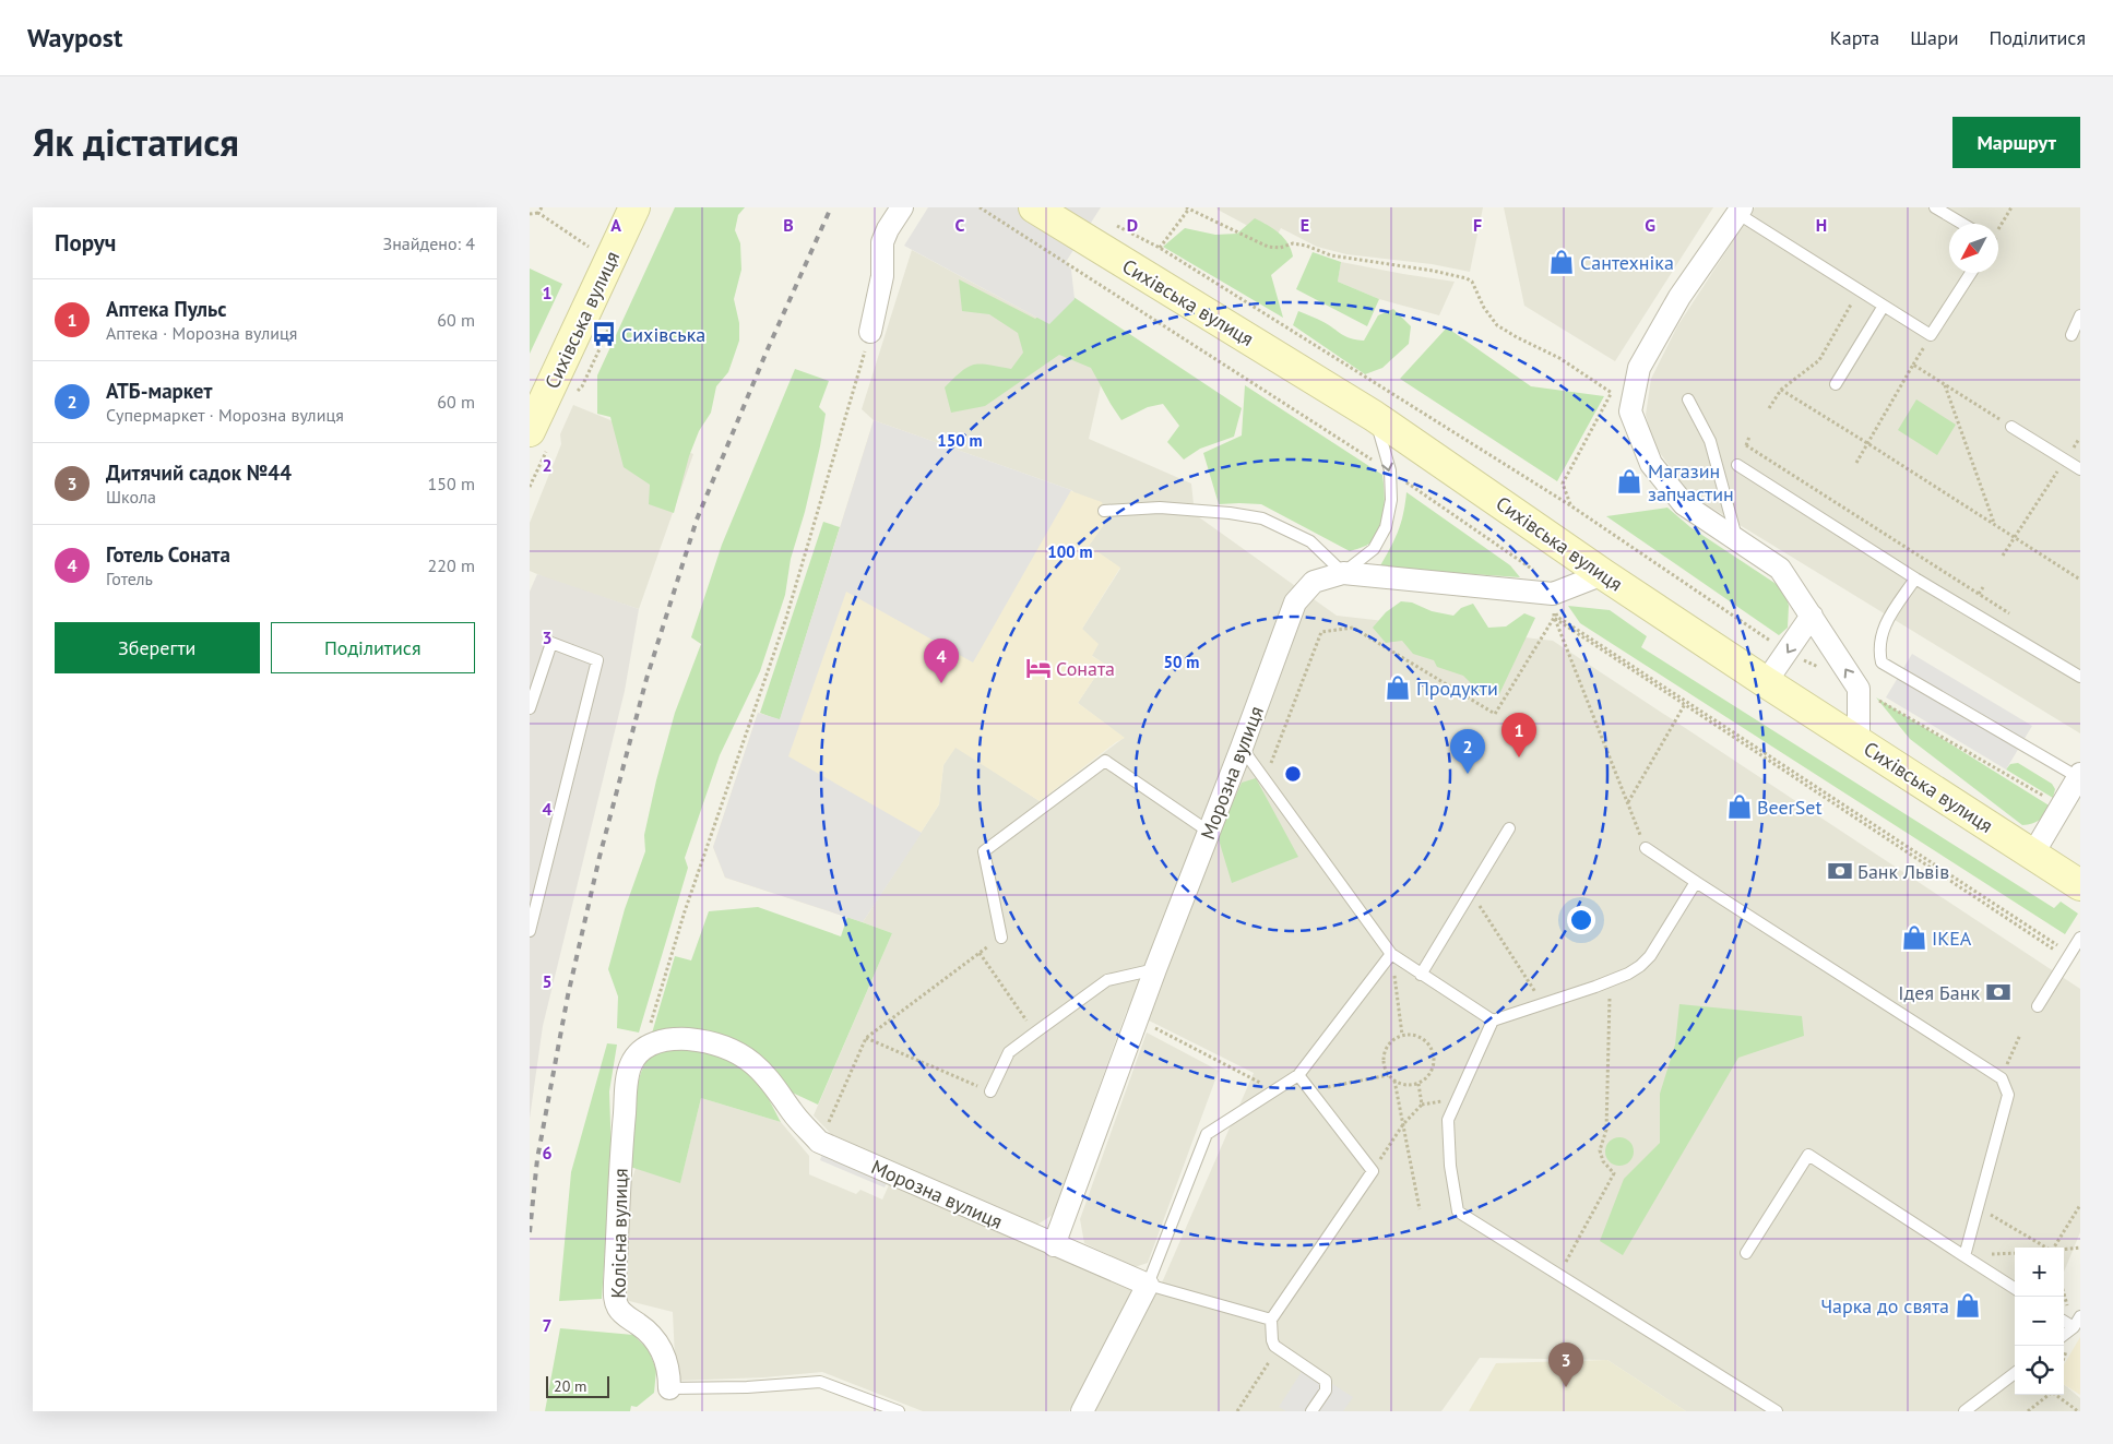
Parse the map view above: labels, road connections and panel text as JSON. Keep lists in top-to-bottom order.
{
  "streets": {
    "main road": ["Сихівська вулиця"],
    "street": ["Морозна вулиця", "Колісна вулиця"]
  },
  "crossings": [
    ["Сихівська вулиця", "Морозна вулиця"]
  ],
  "places": {
    "shop": [
      "Сантехніка",
      "Магазин запчастин",
      "Продукти",
      "BeerSet",
      "IKEA",
      "Чарка до свята"
    ],
    "bus stop": ["Сихівська"],
    "hotel": ["Соната"],
    "bank": ["Банк Львів", "Ідея Банк"]
  },
  "scale_bar": "20 m",
  "north": "bottom left",
  "page": {
    "header": "Waypost",
    "nav": ["Карта", "Шари", "Поділитися"],
    "title": "Як дістатися",
    "buttons": [
      "Маршрут",
      ["Зберегти", "Поділитися"]
    ],
    "heading": ["Поруч", "Знайдено: 4"],
    "list": [
      {
        "mark": "1",
        "name": "Аптека Пульс",
        "note": "Аптека · Морозна вулиця",
        "value": "60 m"
      },
      {
        "mark": "2",
        "name": "АТБ-маркет",
        "note": "Супермаркет · Морозна вулиця",
        "value": "60 m"
      },
      {
        "mark": "3",
        "name": "Дитячий садок №44",
        "note": "Школа",
        "value": "150 m"
      },
      {
        "mark": "4",
        "name": "Готель Соната",
        "note": "Готель",
        "value": "220 m"
      }
    ],
    "pins": [
      "4",
      "1",
      "2",
      "3"
    ],
    "map_buttons": ["+", "−"],
    "scale": "20 m"
  },
  "grid": {
    "columns": [
      "A",
      "B",
      "C",
      "D",
      "E",
      "F",
      "G",
      "H"
    ],
    "rows": [
      "1",
      "2",
      "3",
      "4",
      "5",
      "6",
      "7"
    ]
  },
  "rings": ["150 m", "100 m", "50 m"]
}
